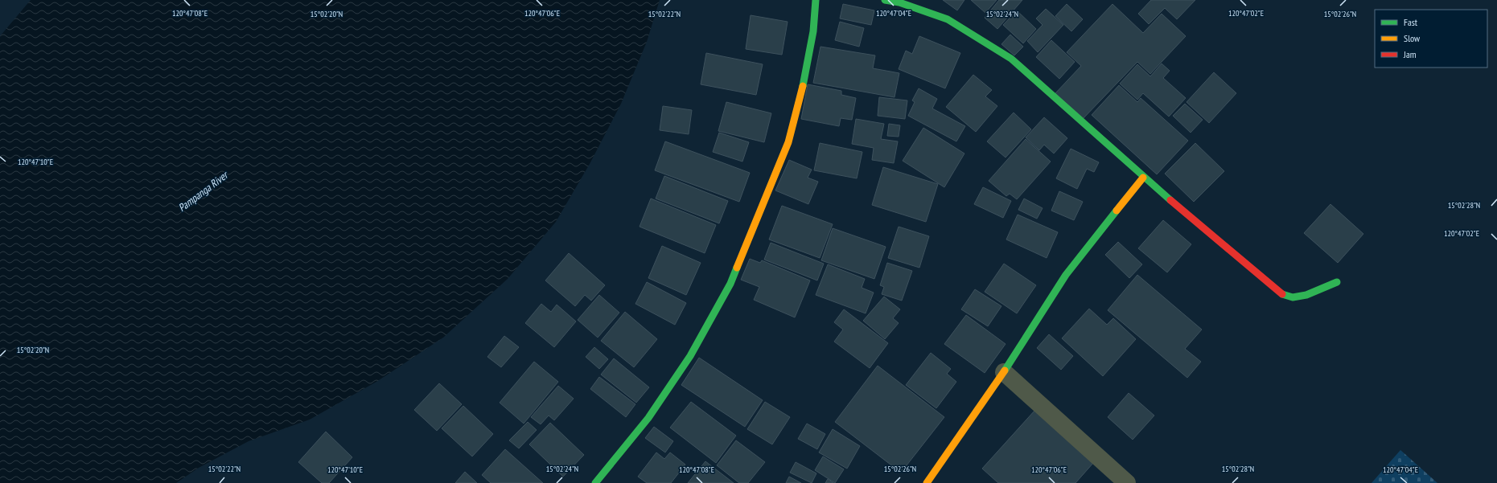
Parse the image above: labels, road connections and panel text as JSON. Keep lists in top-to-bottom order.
{
  "water": ["Pampanga River"],
  "legend": ["Fast", "Slow", "Jam"],
  "coordinates": [
    "120°47'06\"E",
    "120°47'02\"E",
    "120°47'08\"E",
    "120°47'04\"E",
    "15°02'26\"N",
    "15°02'20\"N",
    "15°02'22\"N",
    "15°02'24\"N",
    "120°47'10\"E",
    "15°02'28\"N"
  ]
}
